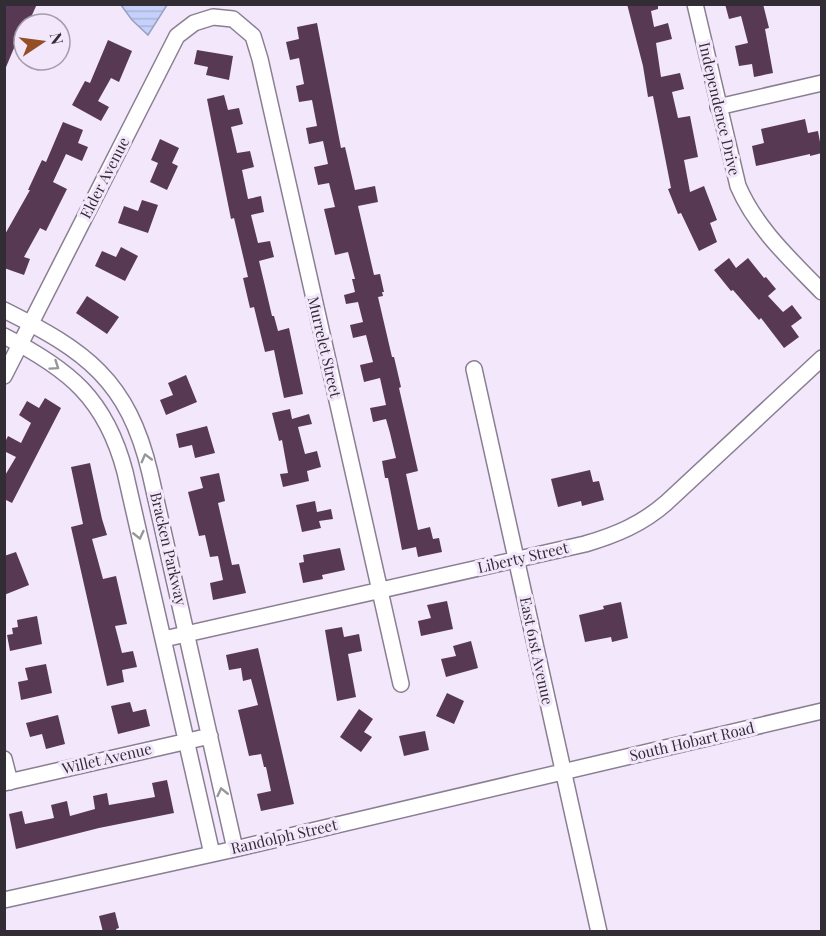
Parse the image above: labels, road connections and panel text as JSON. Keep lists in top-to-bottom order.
{
  "streets": {
    "street": [
      "Independence Drive",
      "Elder Avenue",
      "Murrelet Street",
      "Bracken Parkway",
      "Liberty Street",
      "East 61st Avenue",
      "South Hobart Road",
      "Willet Avenue",
      "Randolph Street"
    ]
  },
  "crossings": [
    ["Elder Avenue", "Murrelet Street"],
    ["Elder Avenue", "Bracken Parkway"],
    ["Murrelet Street", "Liberty Street"],
    ["Bracken Parkway", "Liberty Street"],
    ["Bracken Parkway", "Willet Avenue"],
    ["Bracken Parkway", "Randolph Street"],
    ["Liberty Street", "East 61st Avenue"],
    ["East 61st Avenue", "South Hobart Road"],
    ["East 61st Avenue", "Randolph Street"],
    ["South Hobart Road", "Randolph Street"]
  ],
  "north": "right"
}
